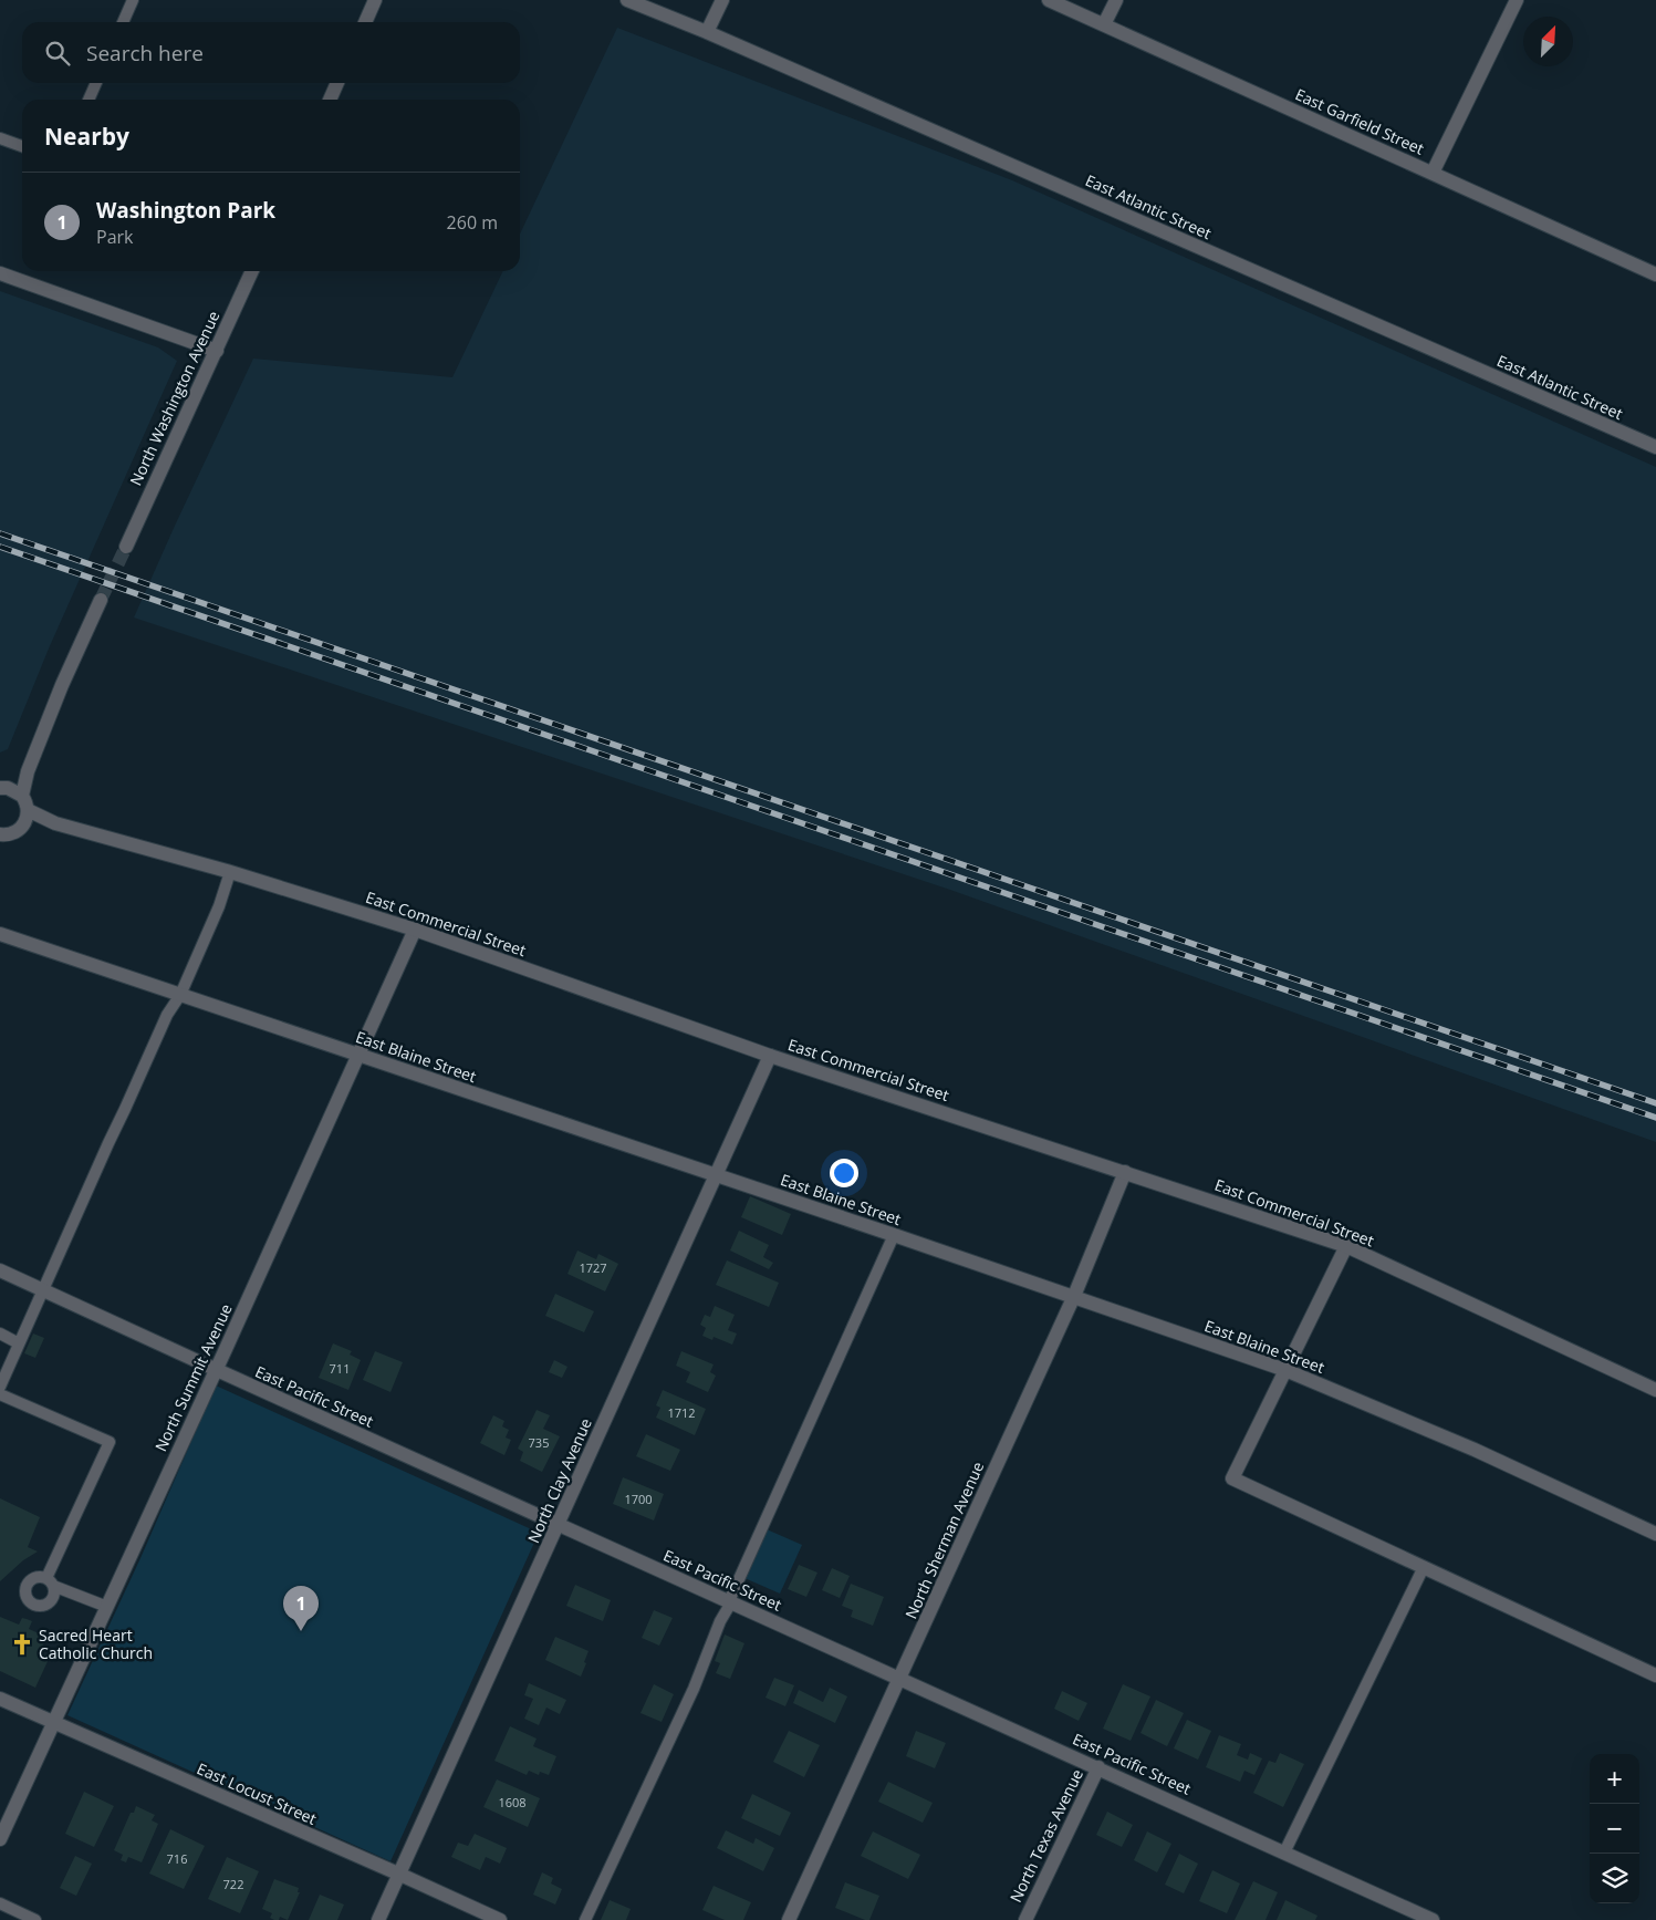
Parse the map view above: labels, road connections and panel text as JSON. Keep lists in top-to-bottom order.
{
  "streets": {
    "street": [
      "East Garfield Street",
      "East Atlantic Street",
      "North Washington Avenue",
      "East Commercial Street",
      "East Blaine Street",
      "North Summit Avenue",
      "East Pacific Street",
      "North Clay Avenue",
      "North Sherman Avenue",
      "East Locust Street",
      "North Texas Avenue"
    ]
  },
  "crossings": [
    ["East Commercial Street", "North Summit Avenue"],
    ["East Commercial Street", "North Clay Avenue"],
    ["East Commercial Street", "North Sherman Avenue"],
    ["East Blaine Street", "North Summit Avenue"],
    ["East Blaine Street", "North Clay Avenue"],
    ["East Blaine Street", "North Sherman Avenue"],
    ["North Summit Avenue", "East Pacific Street"],
    ["North Summit Avenue", "East Locust Street"],
    ["East Pacific Street", "North Clay Avenue"],
    ["East Pacific Street", "North Sherman Avenue"],
    ["East Pacific Street", "North Texas Avenue"],
    ["North Clay Avenue", "East Locust Street"]
  ],
  "places": {
    "church": ["Sacred Heart Catholic Church"]
  },
  "house_numbers": [
    "1727",
    "711",
    "1712",
    "735",
    "1700",
    "1608",
    "716",
    "722"
  ],
  "north": "top right",
  "page": {
    "search": "Search here",
    "heading": "Nearby",
    "list": [
      {
        "mark": "1",
        "name": "Washington Park",
        "note": "Park",
        "value": "260 m"
      }
    ],
    "pins": "1",
    "map_buttons": ["+", "−"]
  }
}
